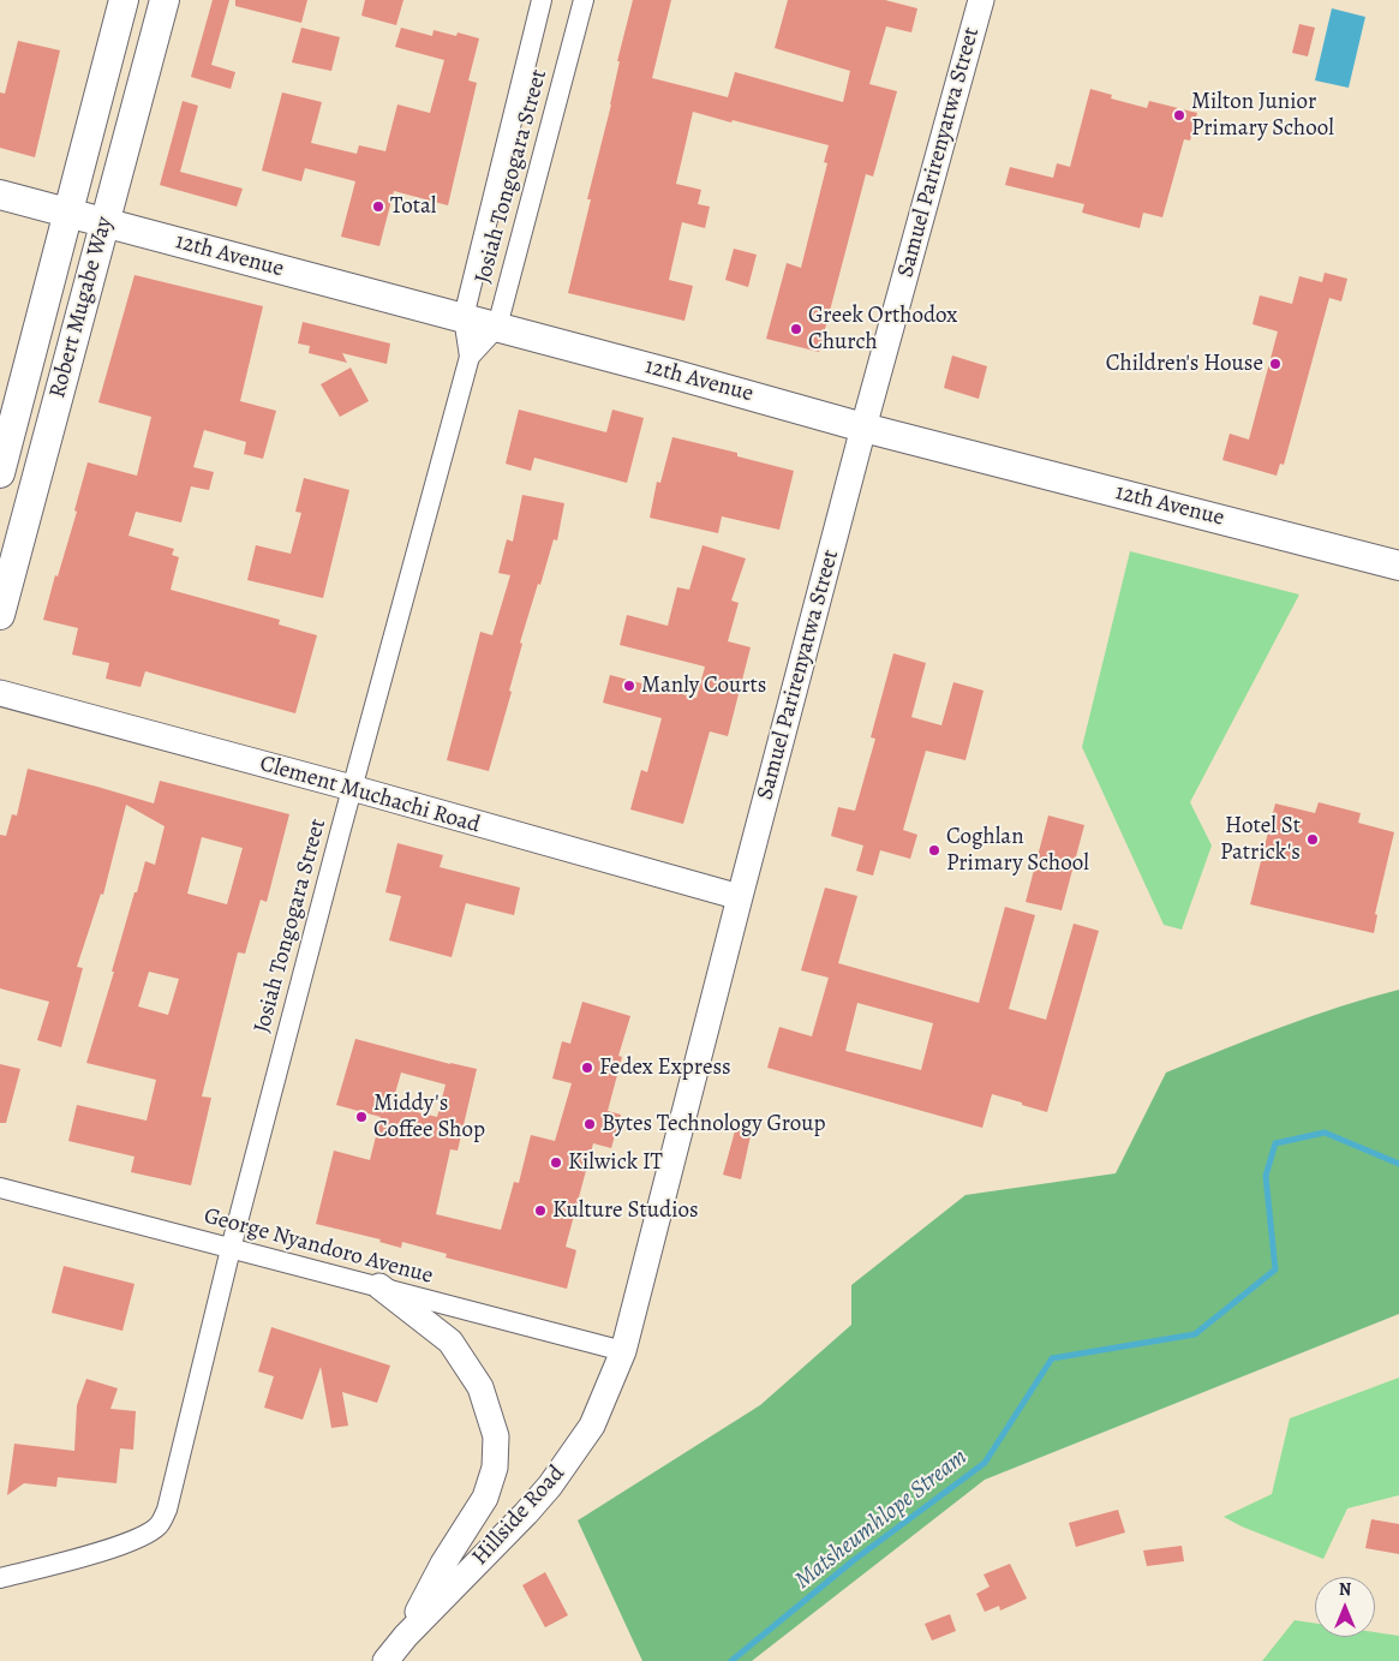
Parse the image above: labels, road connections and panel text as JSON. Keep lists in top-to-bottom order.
{
  "streets": {
    "main road": ["12th Avenue", "Robert Mugabe Way"],
    "street": [
      "Samuel Parirenyatwa Street",
      "Josiah Tongogara Street",
      "Clement Muchachi Road",
      "George Nyandoro Avenue",
      "Hillside Road"
    ]
  },
  "crossings": [
    ["Samuel Parirenyatwa Street", "12th Avenue"],
    ["Samuel Parirenyatwa Street", "Clement Muchachi Road"],
    ["Samuel Parirenyatwa Street", "George Nyandoro Avenue"],
    ["Samuel Parirenyatwa Street", "Hillside Road"],
    ["Josiah Tongogara Street", "12th Avenue"],
    ["Josiah Tongogara Street", "Clement Muchachi Road"],
    ["Josiah Tongogara Street", "George Nyandoro Avenue"],
    ["12th Avenue", "Robert Mugabe Way"],
    ["George Nyandoro Avenue", "Hillside Road"]
  ],
  "water": ["Matsheumhlope Stream"],
  "places": [
    "Milton Junior Primary School",
    "Total",
    "Greek Orthodox Church",
    "Children's House",
    "Manly Courts",
    "Hotel St Patrick's",
    "Coghlan Primary School",
    "Fedex Express",
    "Middy's Coffee Shop",
    "Bytes Technology Group",
    "Kilwick IT",
    "Kulture Studios"
  ],
  "north": "top"
}
